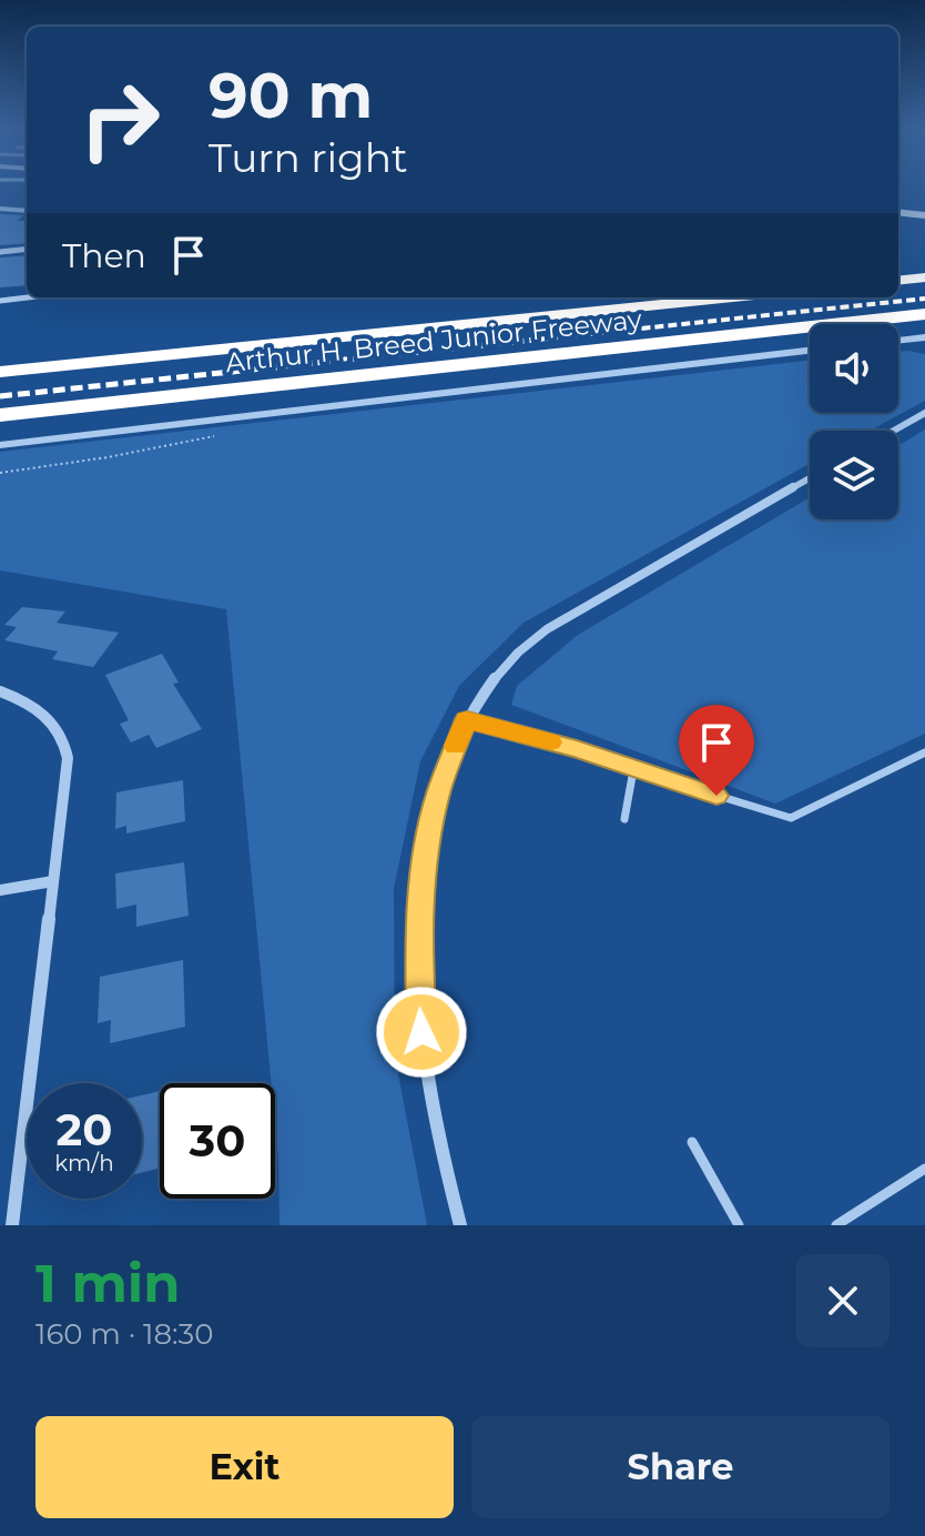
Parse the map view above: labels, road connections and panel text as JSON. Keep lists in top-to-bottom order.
{
  "streets": {
    "highway": ["Arthur H. Breed Junior Freeway"]
  },
  "page": {
    "turn": ["90 m", "Turn right"],
    "then": "Then",
    "speed": "20 km/h",
    "limit": "30",
    "heading": ["1 min", "160 m · 18:30"],
    "buttons": ["Exit", "Share"]
  }
}
